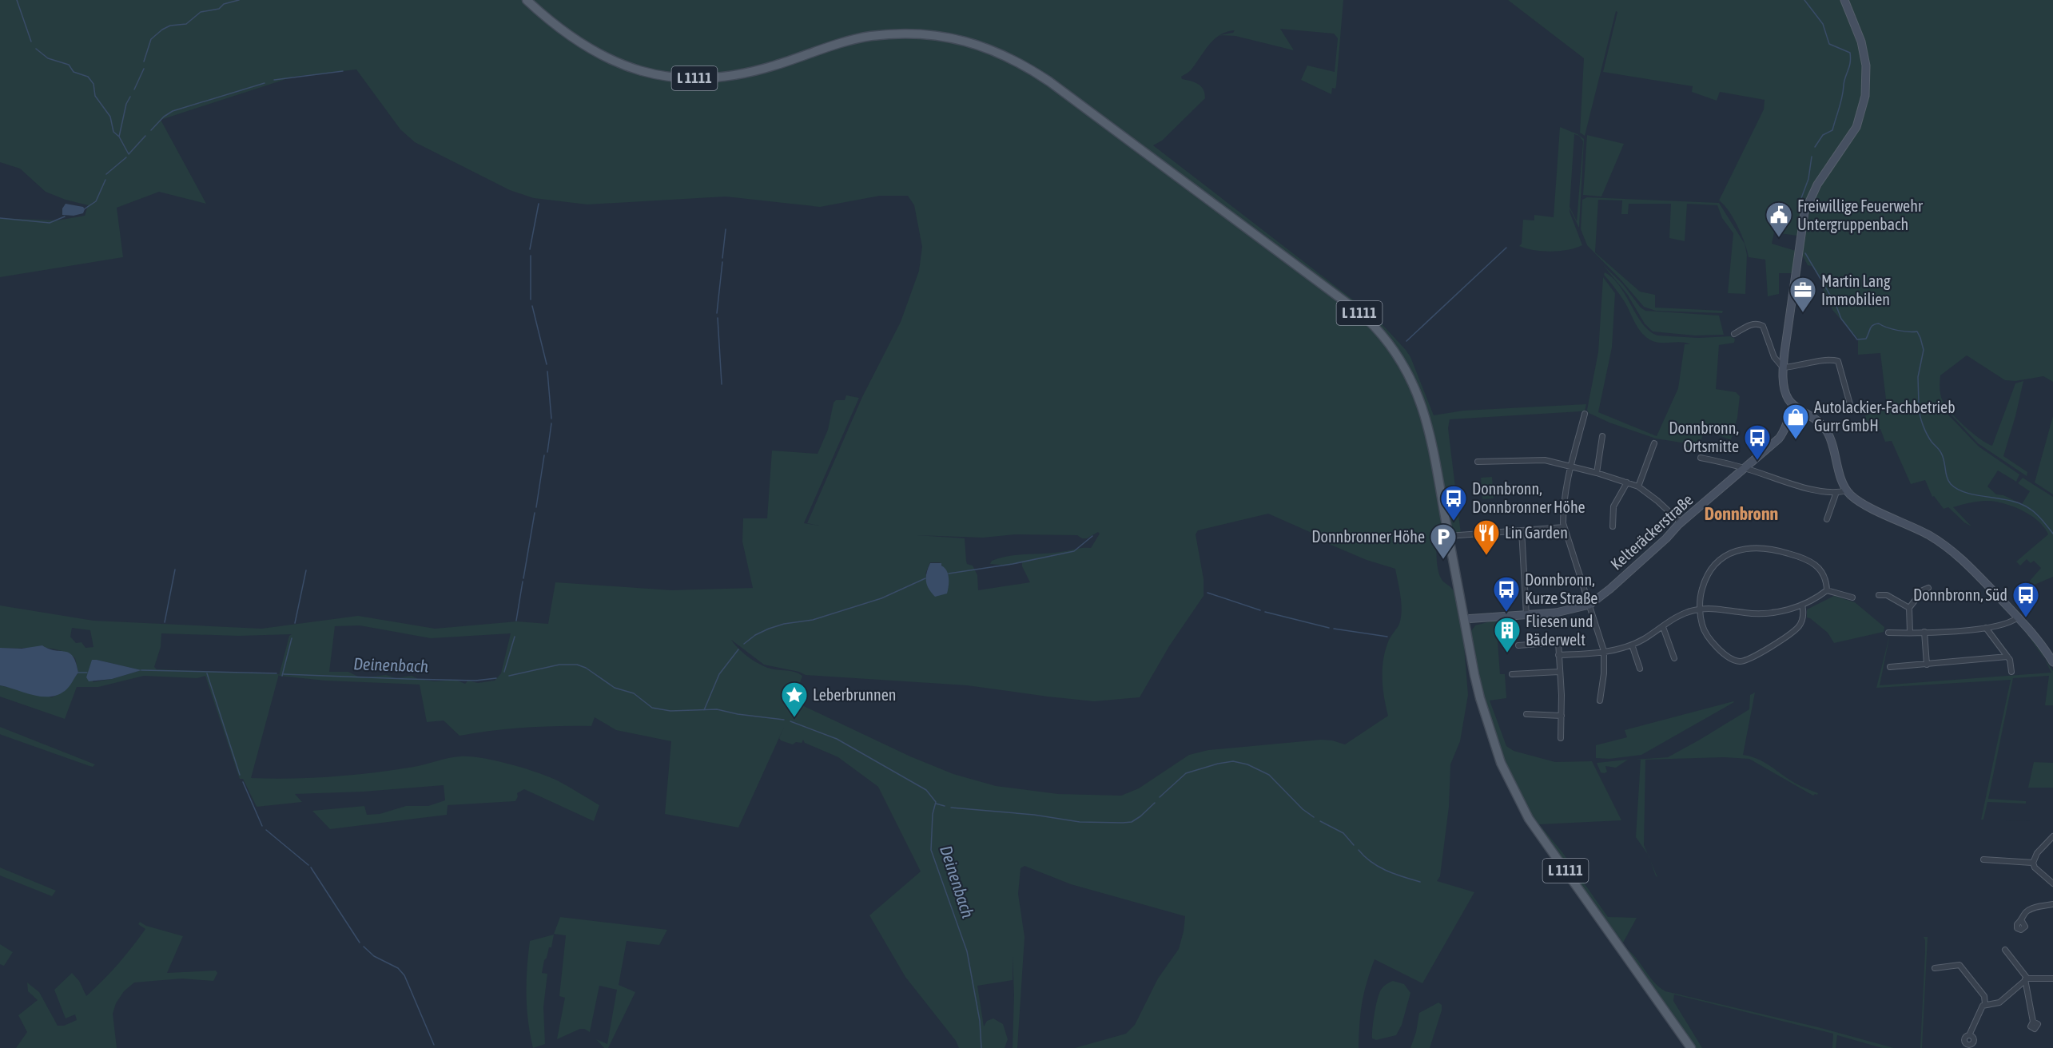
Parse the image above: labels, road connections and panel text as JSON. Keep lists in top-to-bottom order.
{
  "streets": {
    "main road": ["L 1111"],
    "street": ["Kelteräckerstraße"]
  },
  "crossings": [
    ["L 1111", "Kelteräckerstraße"]
  ],
  "districts": ["Donnbronn"],
  "water": ["Deinenbach"],
  "places": {
    "public building": ["Freiwillige Feuerwehr Untergruppenbach"],
    "office": ["Martin Lang Immobilien"],
    "shop": ["Autolackier-Fachbetrieb Gurr GmbH"],
    "bus stop": [
      "Donnbronn, Ortsmitte",
      "Donnbronn, Donnbronner Höhe",
      "Donnbronn, Kurze Straße",
      "Donnbronn, Süd"
    ],
    "restaurant": ["Lin Garden"],
    "parking": ["Donnbronner Höhe"],
    "building": ["Fliesen und Bäderwelt"],
    "place": ["Leberbrunnen"]
  }
}
